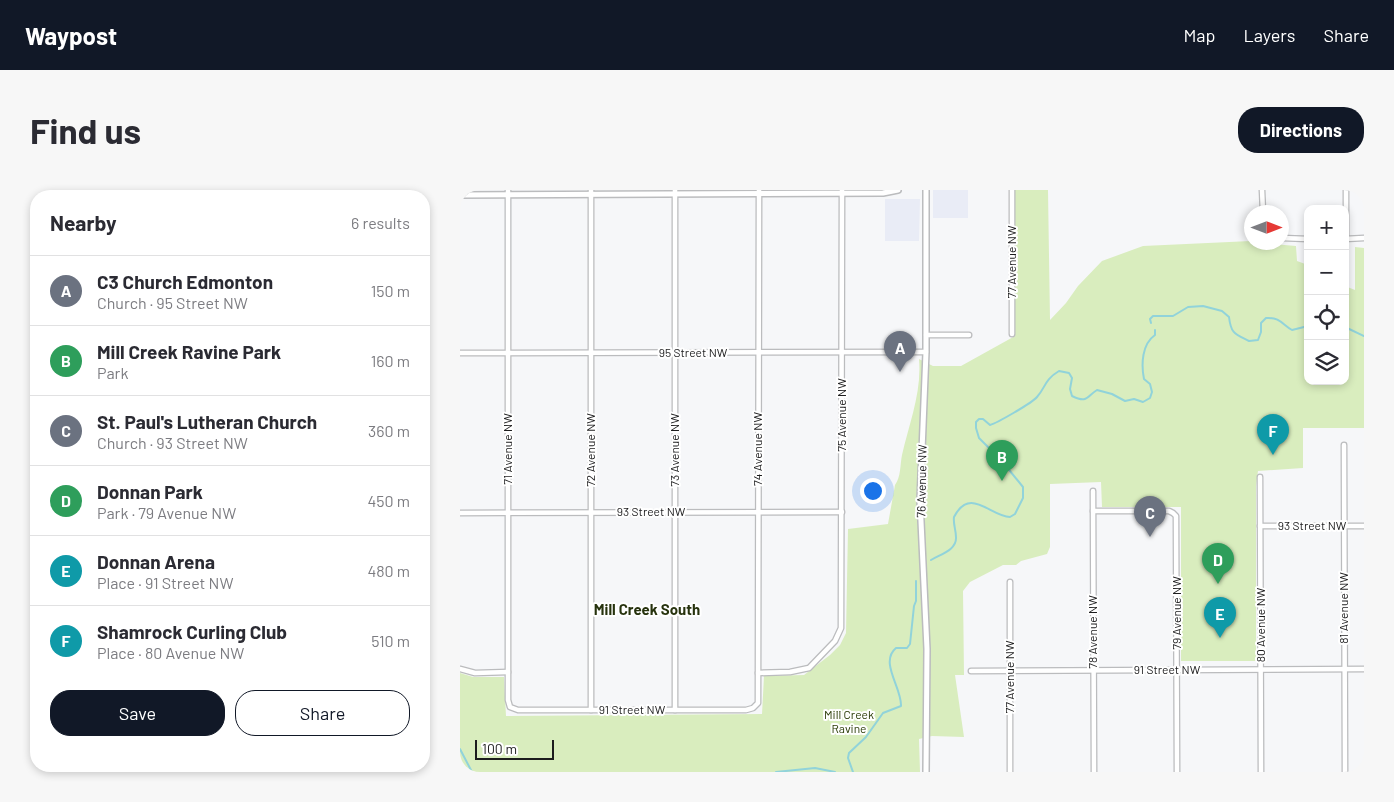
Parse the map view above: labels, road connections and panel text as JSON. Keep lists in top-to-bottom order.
{
  "streets": {
    "street": [
      "77 Avenue NW",
      "95 Street NW",
      "75 Avenue NW",
      "71 Avenue NW",
      "74 Avenue NW",
      "72 Avenue NW",
      "73 Avenue NW",
      "76 Avenue NW",
      "93 Street NW",
      "81 Avenue NW",
      "79 Avenue NW",
      "80 Avenue NW",
      "78 Avenue NW",
      "91 Street NW"
    ]
  },
  "crossings": [
    ["77 Avenue NW", "91 Street NW"],
    ["95 Street NW", "75 Avenue NW"],
    ["95 Street NW", "71 Avenue NW"],
    ["95 Street NW", "74 Avenue NW"],
    ["95 Street NW", "72 Avenue NW"],
    ["95 Street NW", "73 Avenue NW"],
    ["95 Street NW", "76 Avenue NW"],
    ["75 Avenue NW", "74 Avenue NW"],
    ["75 Avenue NW", "93 Street NW"],
    ["71 Avenue NW", "93 Street NW"],
    ["71 Avenue NW", "91 Street NW"],
    ["74 Avenue NW", "93 Street NW"],
    ["74 Avenue NW", "91 Street NW"],
    ["72 Avenue NW", "93 Street NW"],
    ["72 Avenue NW", "91 Street NW"],
    ["73 Avenue NW", "93 Street NW"],
    ["73 Avenue NW", "91 Street NW"],
    ["93 Street NW", "81 Avenue NW"],
    ["93 Street NW", "80 Avenue NW"],
    ["81 Avenue NW", "91 Street NW"],
    ["79 Avenue NW", "78 Avenue NW"],
    ["79 Avenue NW", "91 Street NW"],
    ["80 Avenue NW", "91 Street NW"],
    ["78 Avenue NW", "91 Street NW"]
  ],
  "districts": ["Mill Creek South"],
  "parks": ["Mill Creek Ravine"],
  "scale_bar": "100 m",
  "north": "right",
  "page": {
    "header": "Waypost",
    "nav": ["Map", "Layers", "Share"],
    "buttons": [
      "Directions",
      ["Save", "Share"]
    ],
    "title": "Find us",
    "heading": ["Nearby", "6 results"],
    "map_buttons": ["+", "−"],
    "list": [
      {
        "mark": "A",
        "name": "C3 Church Edmonton",
        "note": "Church · 95 Street NW",
        "value": "150 m"
      },
      {
        "mark": "B",
        "name": "Mill Creek Ravine Park",
        "note": "Park",
        "value": "160 m"
      },
      {
        "mark": "C",
        "name": "St. Paul's Lutheran Church",
        "note": "Church · 93 Street NW",
        "value": "360 m"
      },
      {
        "mark": "D",
        "name": "Donnan Park",
        "note": "Park · 79 Avenue NW",
        "value": "450 m"
      },
      {
        "mark": "E",
        "name": "Donnan Arena",
        "note": "Place · 91 Street NW",
        "value": "480 m"
      },
      {
        "mark": "F",
        "name": "Shamrock Curling Club",
        "note": "Place · 80 Avenue NW",
        "value": "510 m"
      }
    ],
    "pins": [
      "A",
      "F",
      "B",
      "C",
      "D",
      "E"
    ],
    "scale": "100 m"
  }
}
